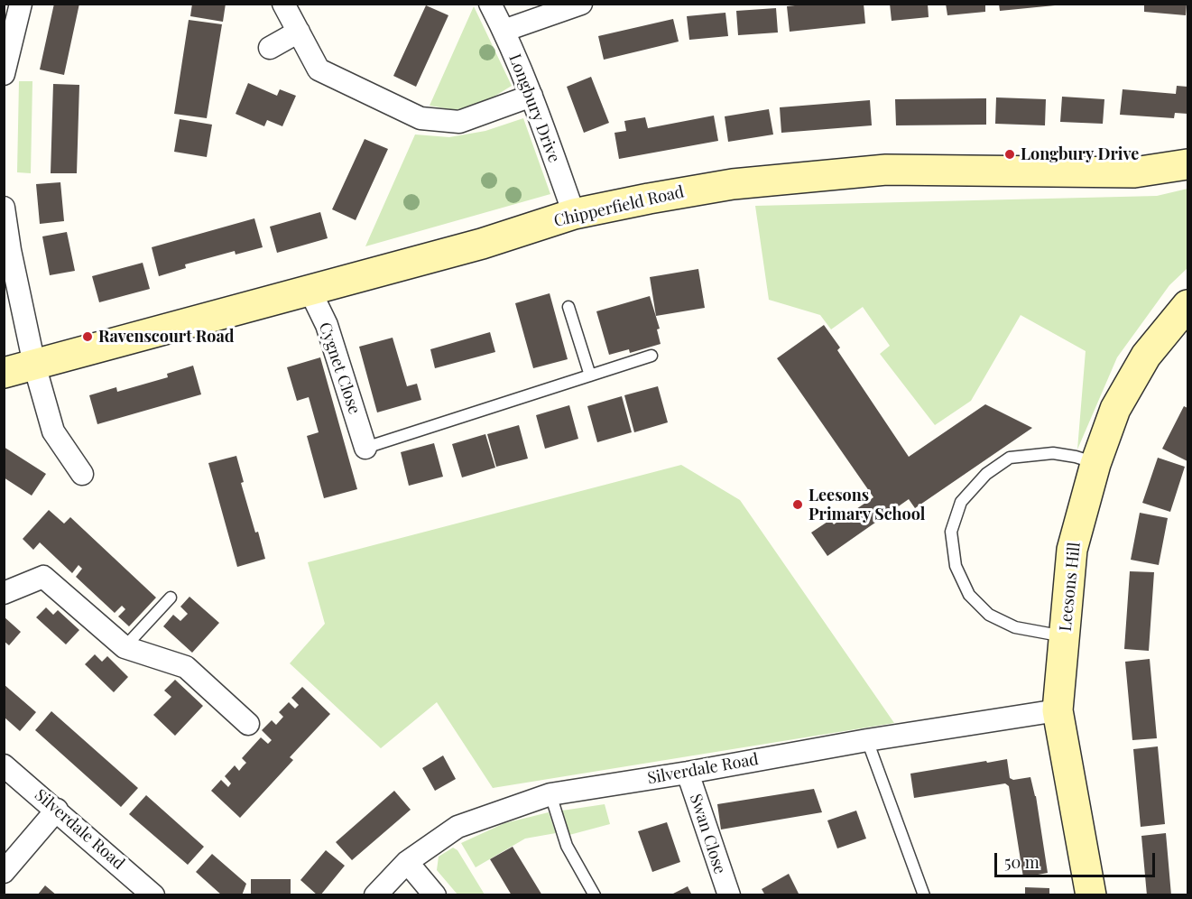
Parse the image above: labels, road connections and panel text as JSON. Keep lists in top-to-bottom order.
{
  "streets": {
    "street": [
      "Longbury Drive",
      "Chipperfield Road",
      "Cygnet Close",
      "Leesons Hill",
      "Silverdale Road",
      "Swan Close"
    ]
  },
  "crossings": [
    ["Longbury Drive", "Chipperfield Road"],
    ["Chipperfield Road", "Cygnet Close"],
    ["Leesons Hill", "Silverdale Road"],
    ["Silverdale Road", "Swan Close"]
  ],
  "places": ["Longbury Drive", "Ravenscourt Road", "Leesons Primary School"],
  "scale_bar": "50 m"
}
